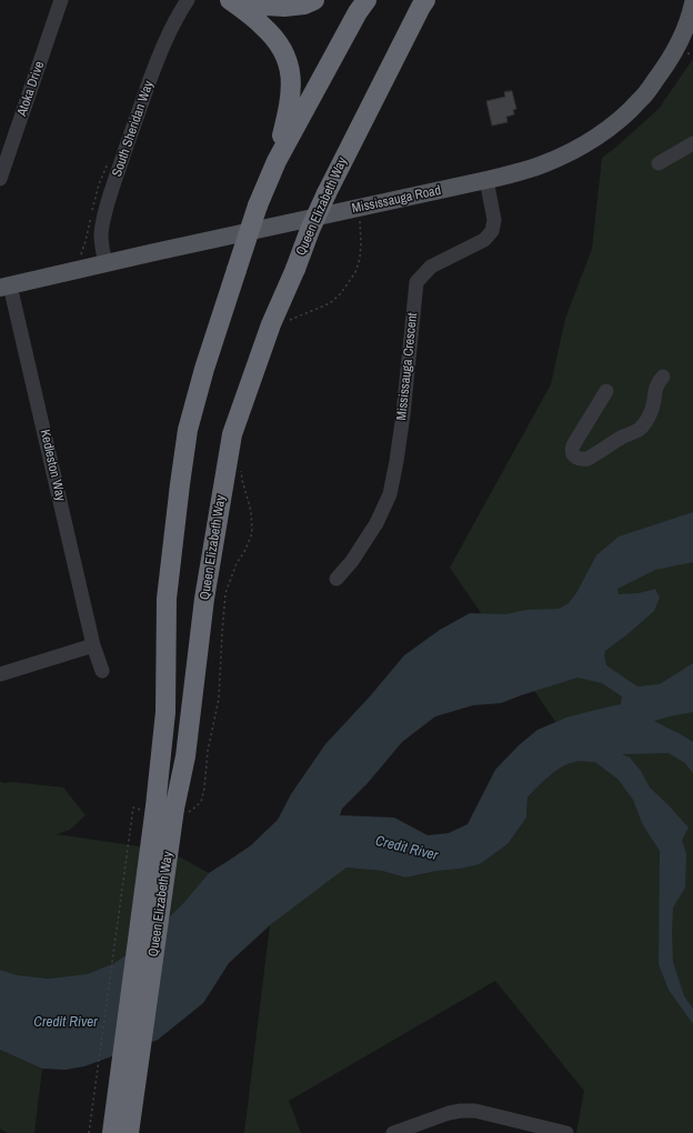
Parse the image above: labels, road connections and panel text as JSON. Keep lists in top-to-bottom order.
{
  "streets": {
    "highway": ["Queen Elizabeth Way"],
    "main road": ["Mississauga Road"],
    "street": [
      "Atoka Drive",
      "South Sheridan Way",
      "Mississauga Crescent",
      "Kedleston Way"
    ]
  },
  "crossings": [
    ["South Sheridan Way", "Mississauga Road"],
    ["Mississauga Road", "Mississauga Crescent"],
    ["Mississauga Road", "Kedleston Way"]
  ],
  "water": ["Credit River"]
}
